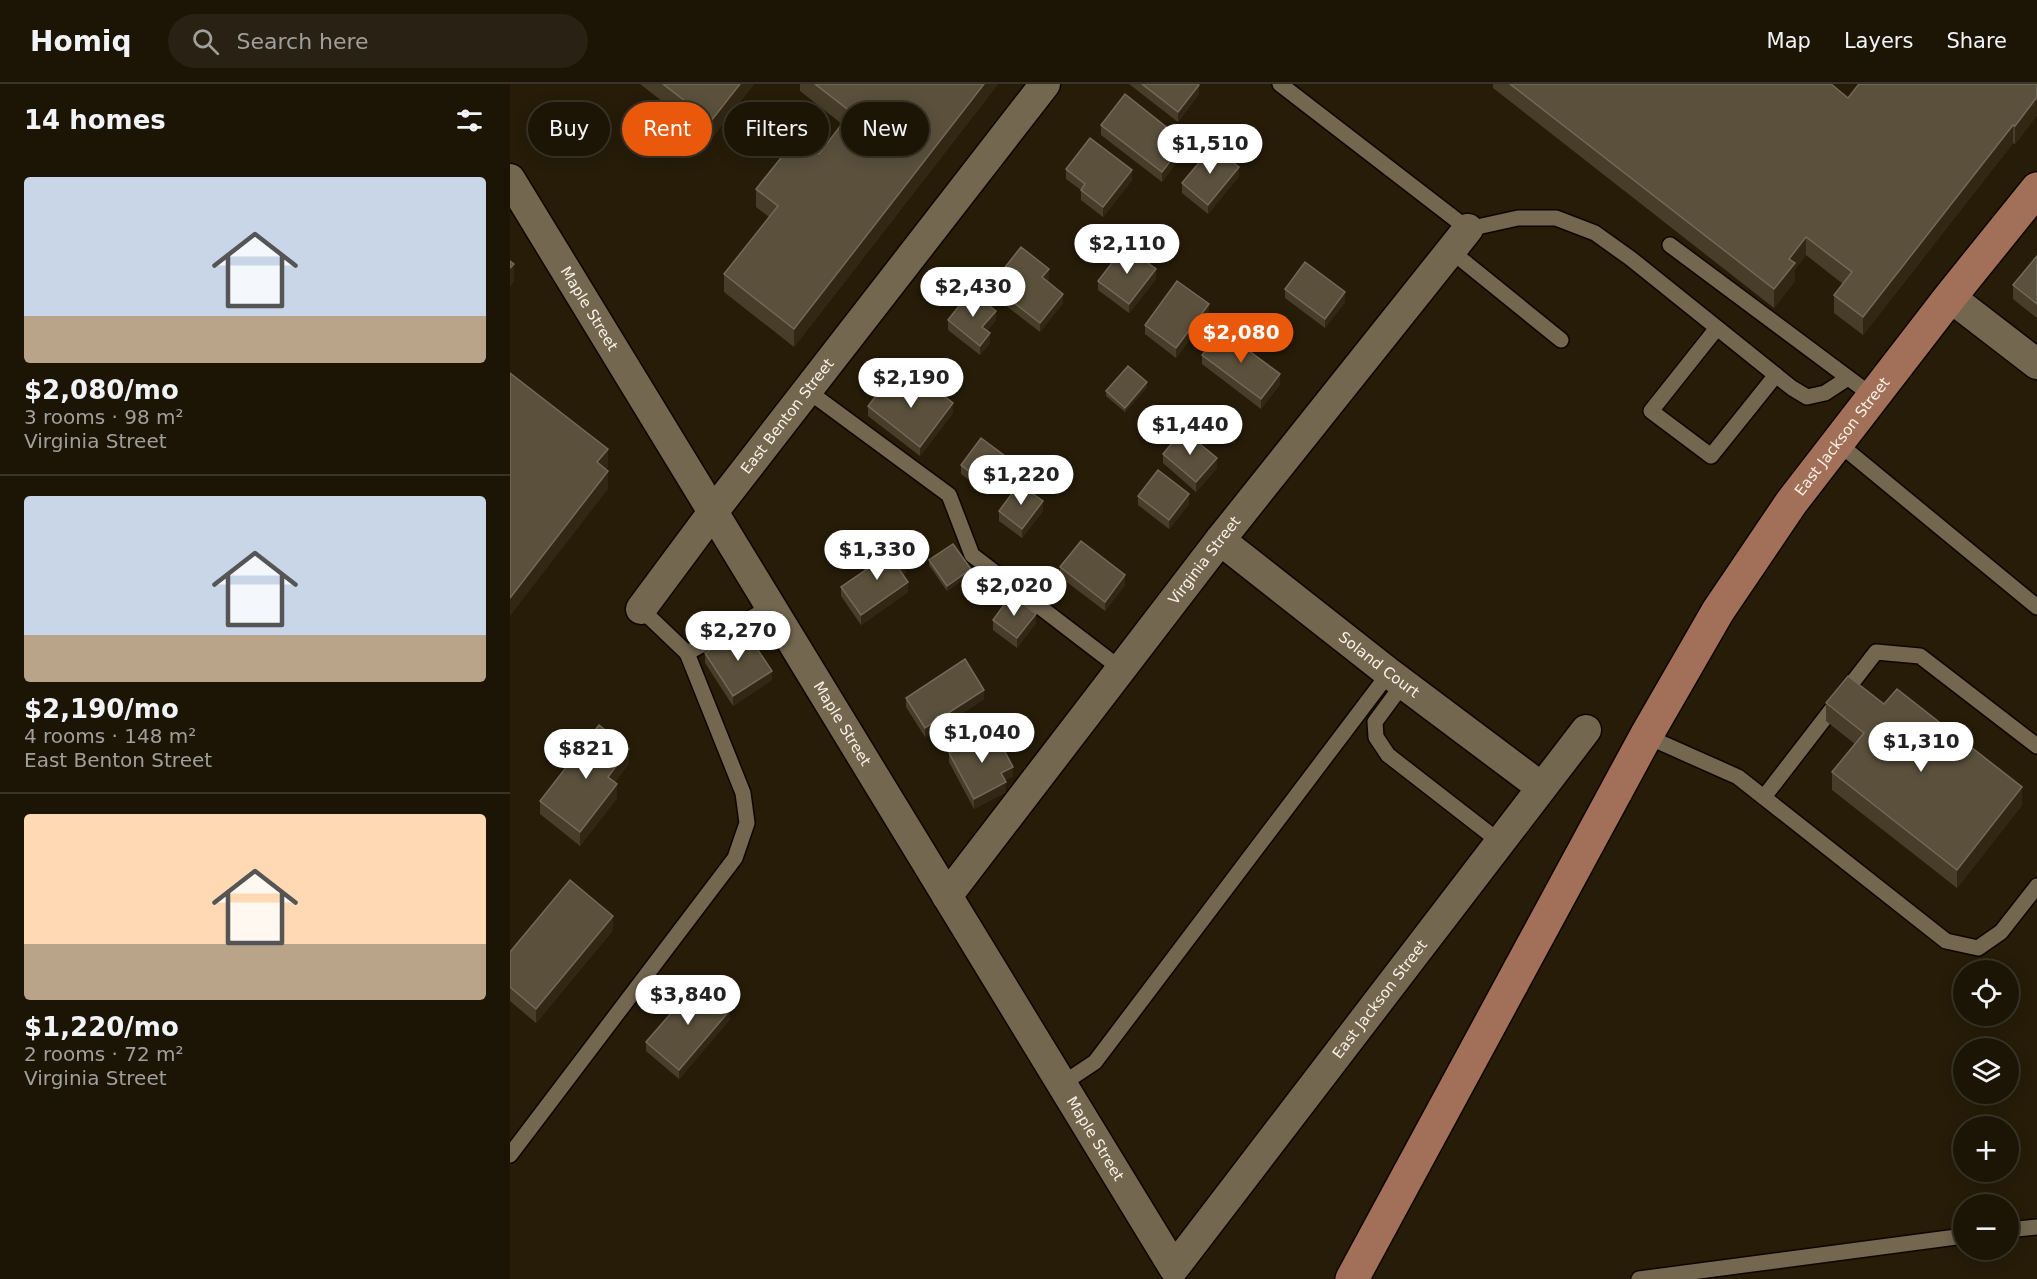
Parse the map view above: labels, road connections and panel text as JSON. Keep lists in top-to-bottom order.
{
  "streets": {
    "main road": ["East Jackson Street"],
    "street": [
      "Maple Street",
      "East Benton Street",
      "Virginia Street",
      "Soland Court"
    ]
  },
  "crossings": [
    ["Maple Street", "East Benton Street"],
    ["Maple Street", "East Jackson Street"],
    ["Maple Street", "Virginia Street"],
    ["East Jackson Street", "Soland Court"],
    ["Virginia Street", "Soland Court"]
  ],
  "page": {
    "header": "Homiq",
    "search": "Search here",
    "nav": ["Map", "Layers", "Share"],
    "heading": "14 homes",
    "chip": [
      "Buy",
      "Rent",
      "Filters",
      "New"
    ],
    "price": [
      "$1,510",
      "$2,110",
      "$2,430",
      "$2,080",
      "$2,190",
      "$1,440",
      "$1,220",
      "$1,330",
      "$2,020",
      "$2,270",
      "$1,040",
      "$1,310",
      "$821",
      "$3,840"
    ],
    "list": [
      {
        "name": "$2,080/mo",
        "note": "3 rooms · 98 m² · Virginia Street"
      },
      {
        "name": "$2,190/mo",
        "note": "4 rooms · 148 m² · East Benton Street"
      },
      {
        "name": "$1,220/mo",
        "note": "2 rooms · 72 m² · Virginia Street"
      }
    ],
    "map_buttons": ["+", "−"]
  }
}
